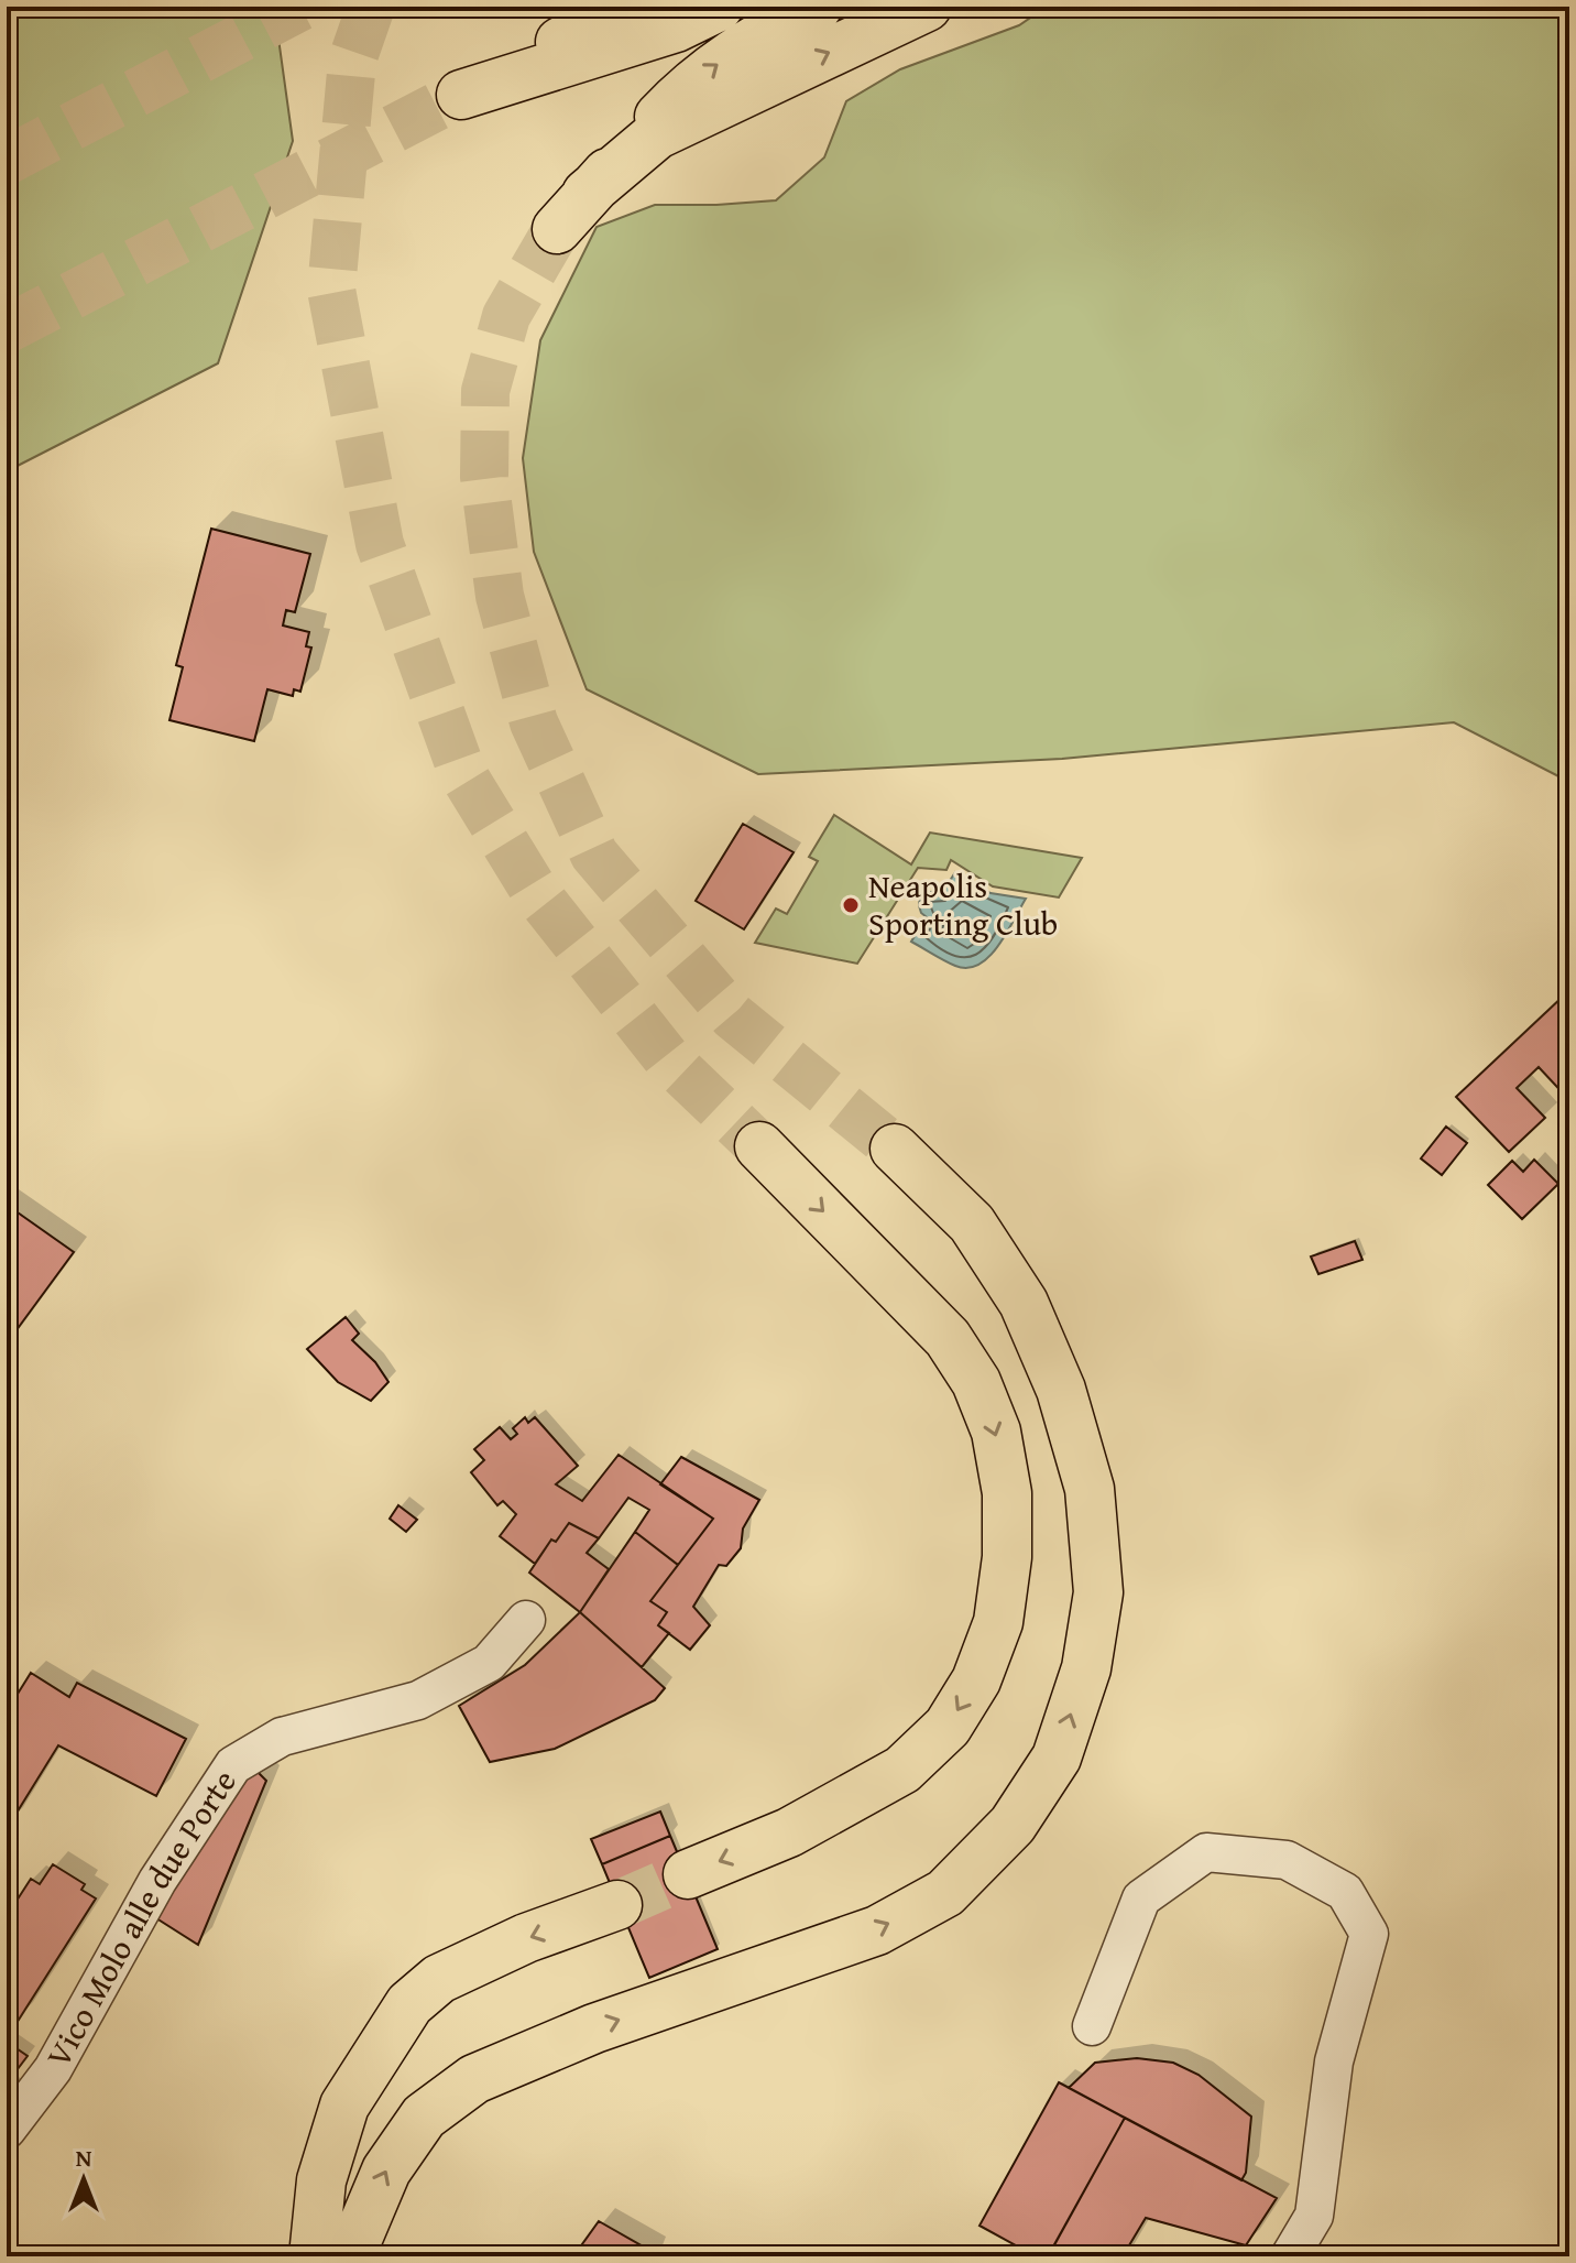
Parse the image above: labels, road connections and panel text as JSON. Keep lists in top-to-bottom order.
{
  "streets": {
    "street": ["Vico Molo alle due Porte"]
  },
  "places": ["Neapolis Sporting Club"],
  "north": "top"
}
